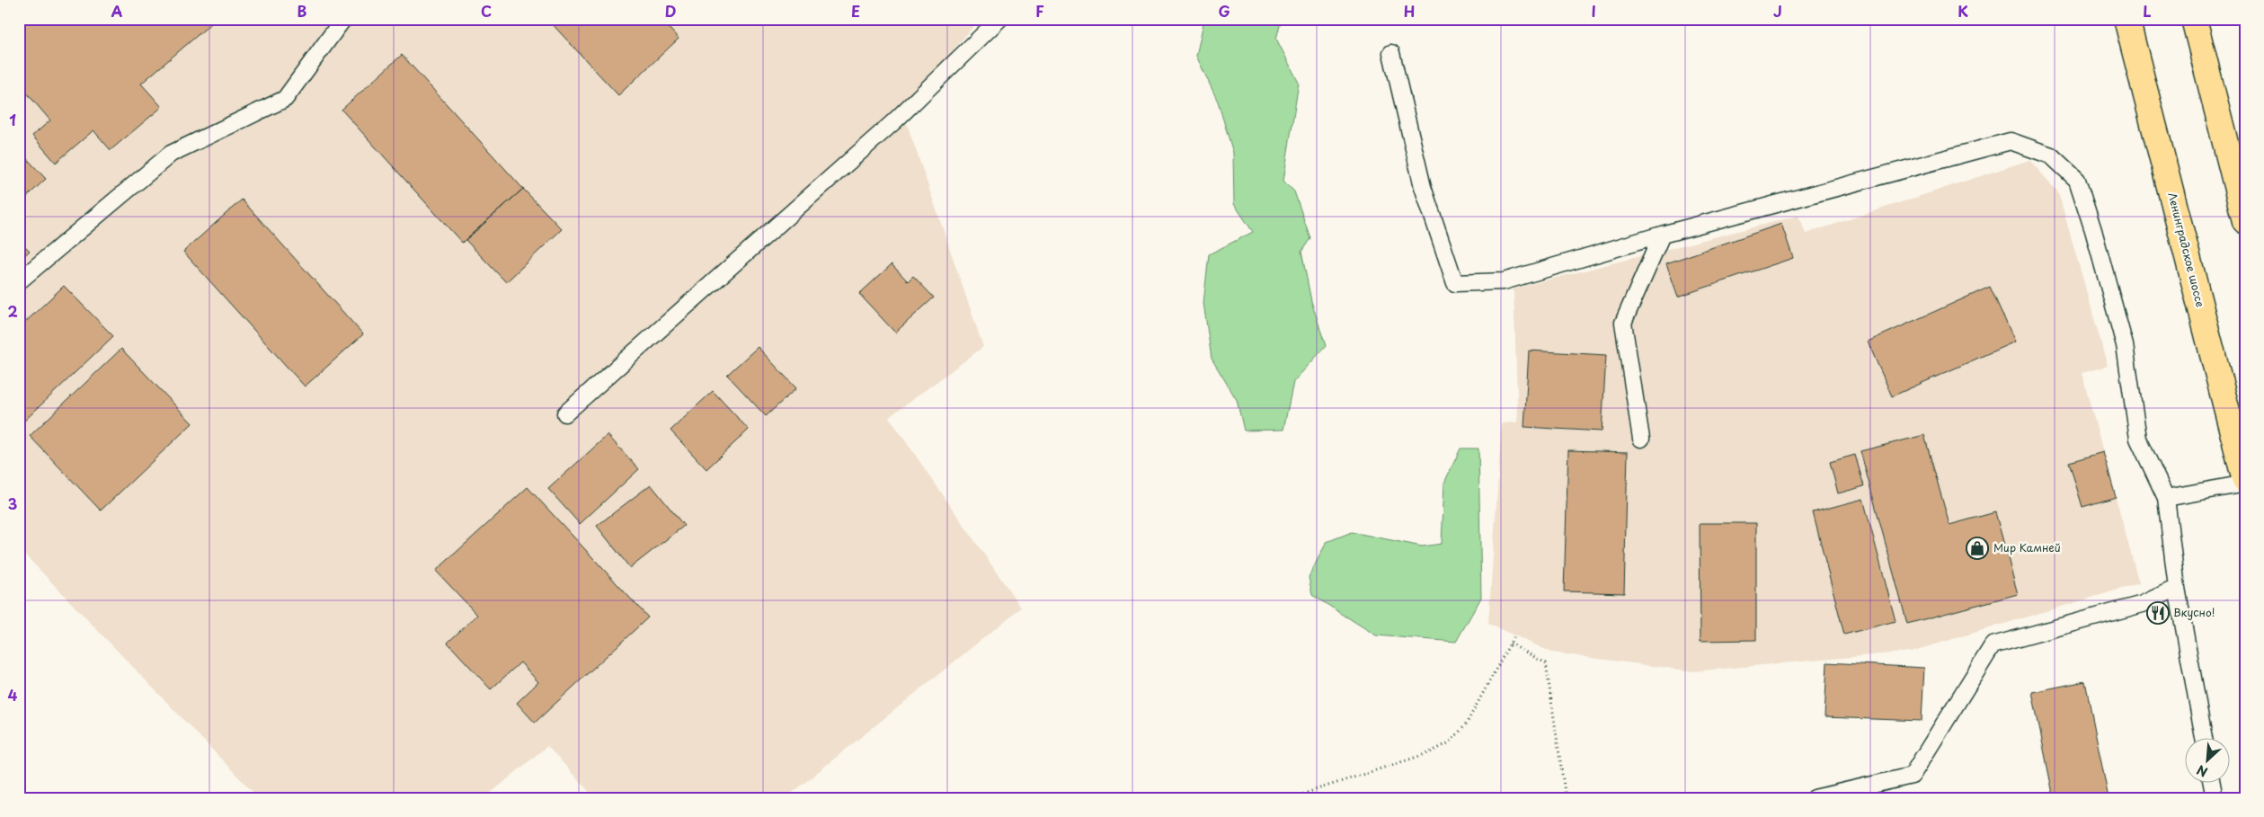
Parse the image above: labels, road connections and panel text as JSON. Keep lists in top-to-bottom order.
{
  "streets": {
    "highway": ["Ленинградское шоссе"]
  },
  "places": {
    "shop": ["Мир Камней"],
    "restaurant": ["Вкусно!"]
  },
  "north": "bottom left",
  "grid": {
    "columns": [
      "A",
      "B",
      "C",
      "D",
      "E",
      "F",
      "G",
      "H",
      "I",
      "J",
      "K",
      "L"
    ],
    "rows": [
      "1",
      "2",
      "3",
      "4"
    ]
  }
}
